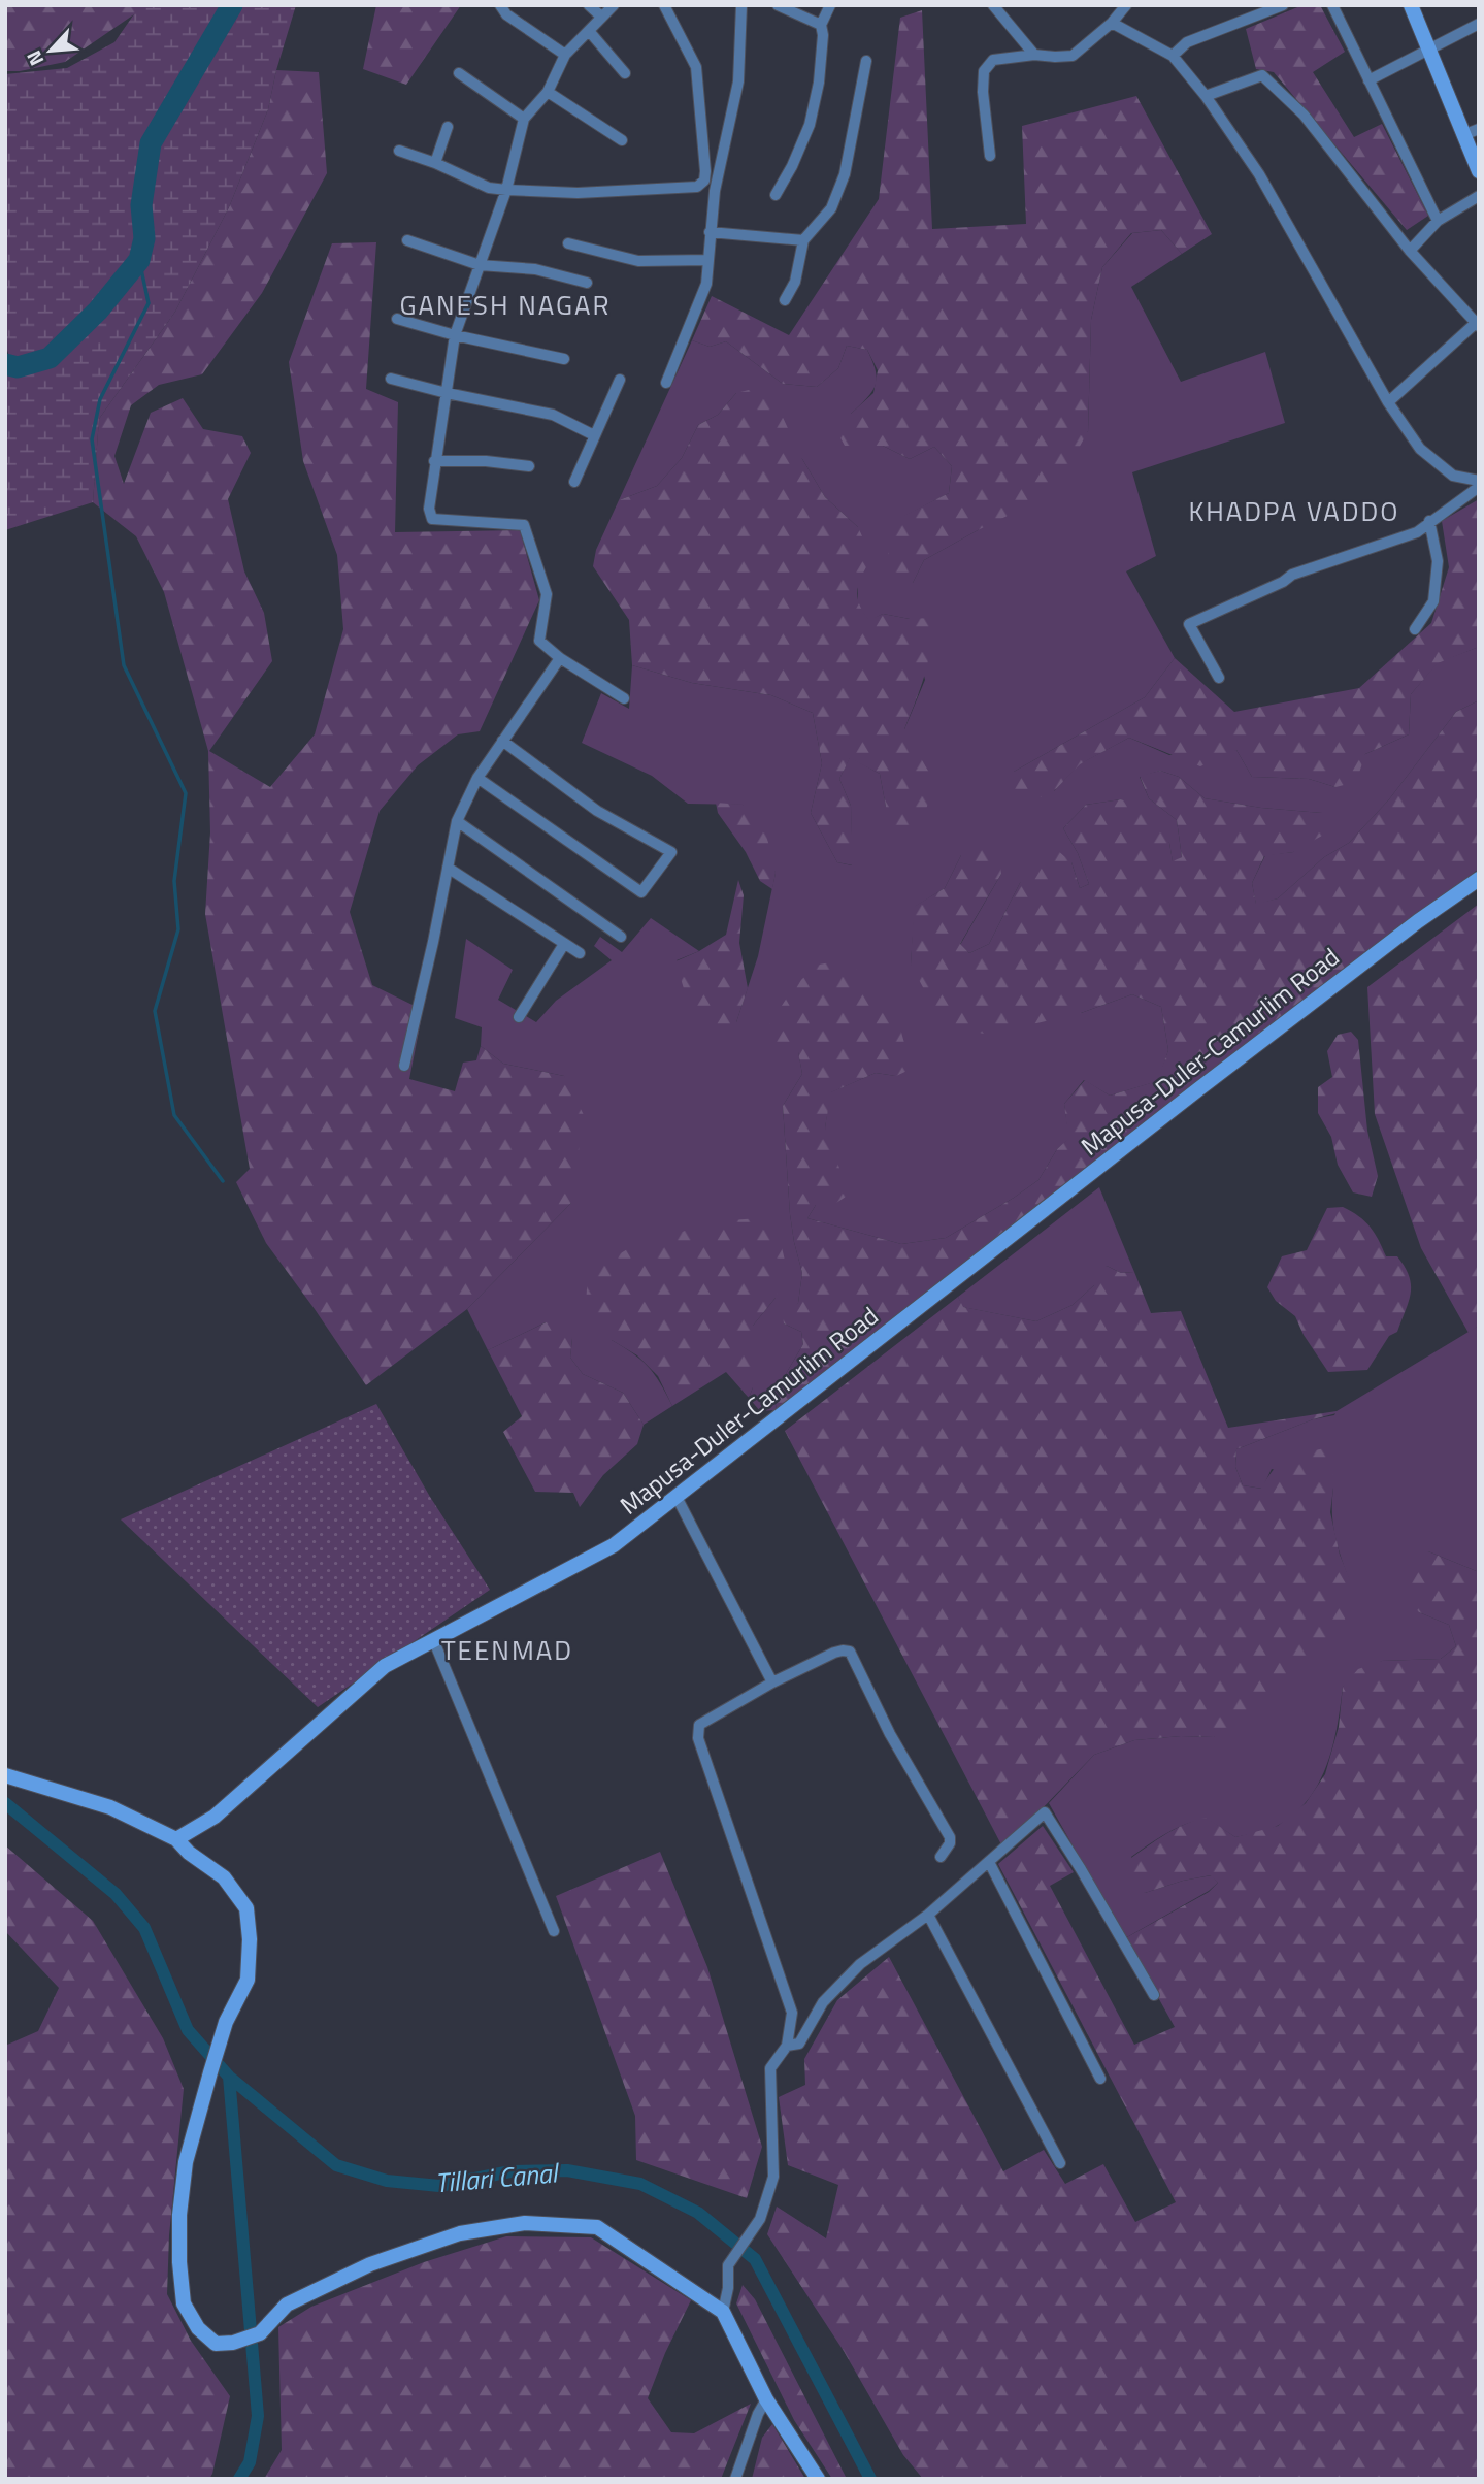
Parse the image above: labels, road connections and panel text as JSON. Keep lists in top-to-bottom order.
{
  "streets": {
    "street": ["Mapusa-Duler-Camurlim Road"]
  },
  "districts": ["GANESH NAGAR", "KHADPA VADDO", "TEENMAD"],
  "water": ["Tillari Canal"],
  "north": "bottom left"
}
